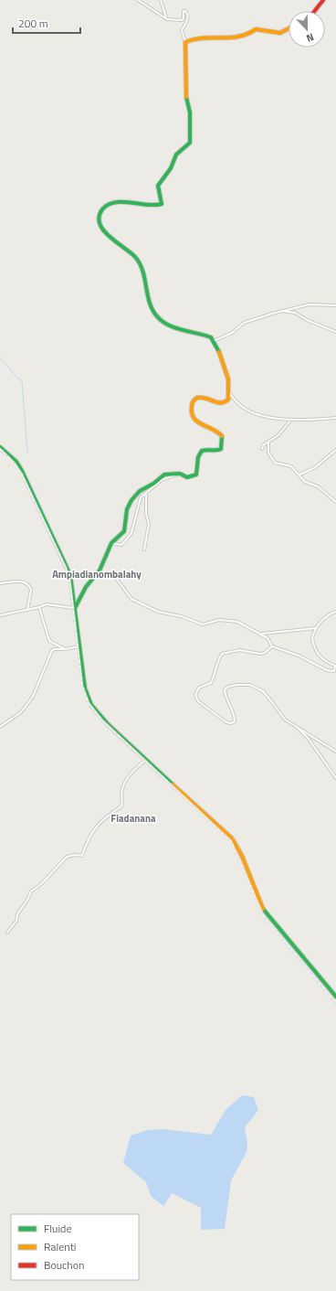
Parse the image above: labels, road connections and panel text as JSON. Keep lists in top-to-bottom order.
{
  "districts": ["Ampiadianombalahy", "Fiadanana"],
  "legend": ["Fluide", "Ralenti", "Bouchon"],
  "scale_bar": "200 m",
  "north": "bottom"
}
